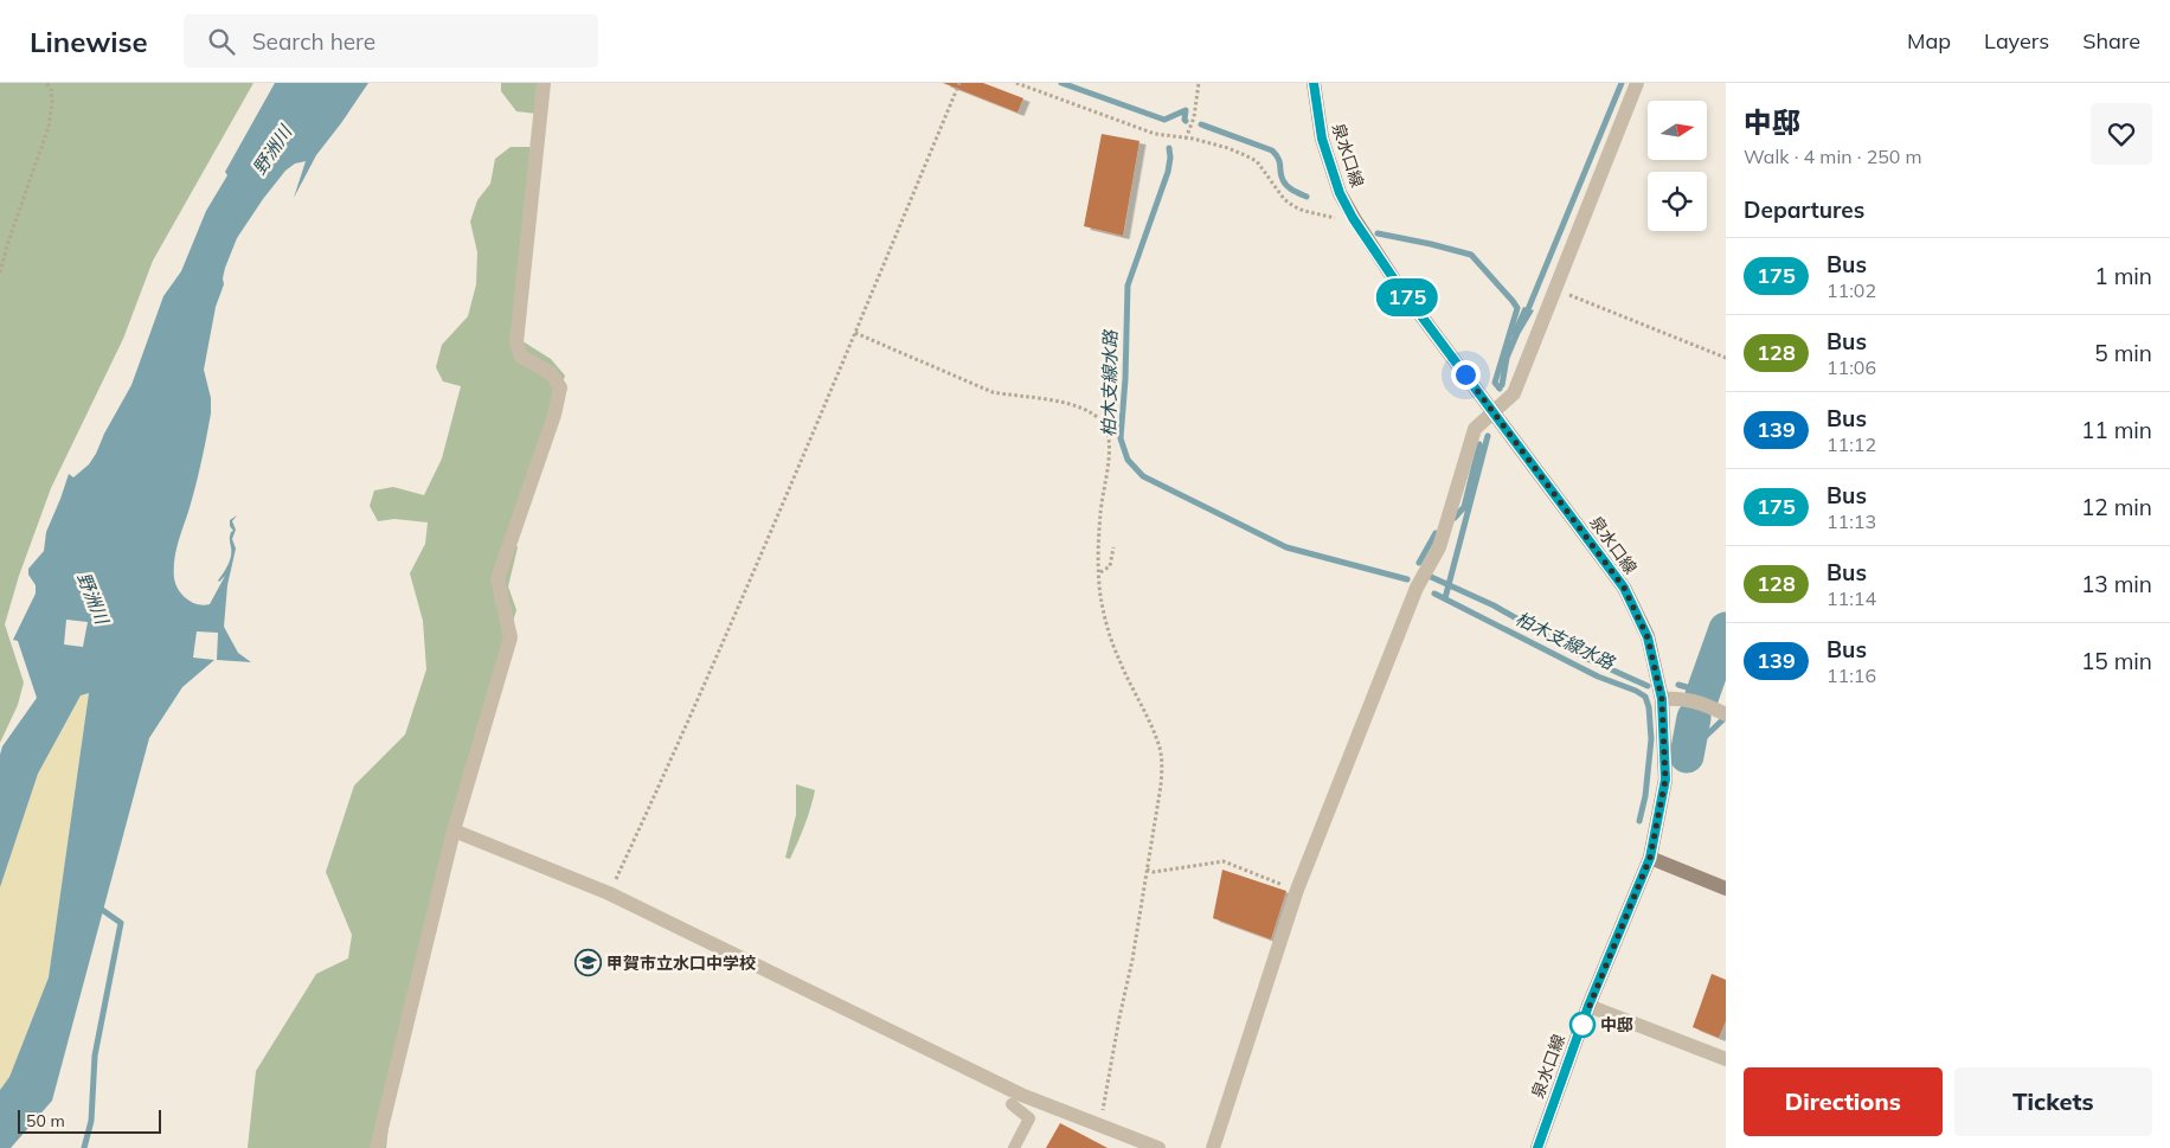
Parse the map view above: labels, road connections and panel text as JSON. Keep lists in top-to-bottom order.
{
  "streets": {
    "main road": ["泉水口線"]
  },
  "water": ["野洲川", "柏木支線水路"],
  "places": {
    "school or university": ["甲賀市立水口中学校"],
    "other": ["中邸"]
  },
  "lines": ["bus line 175"],
  "scale_bar": "50 m",
  "north": "right",
  "page": {
    "header": "Linewise",
    "search": "Search here",
    "nav": ["Map", "Layers", "Share"],
    "on_map": "175",
    "heading": [
      ["中邸", "Walk · 4 min · 250 m"],
      "Departures"
    ],
    "list": [
      {
        "mark": "175",
        "name": "Bus",
        "note": "11:02",
        "value": "1 min"
      },
      {
        "mark": "128",
        "name": "Bus",
        "note": "11:06",
        "value": "5 min"
      },
      {
        "mark": "139",
        "name": "Bus",
        "note": "11:12",
        "value": "11 min"
      },
      {
        "mark": "175",
        "name": "Bus",
        "note": "11:13",
        "value": "12 min"
      },
      {
        "mark": "128",
        "name": "Bus",
        "note": "11:14",
        "value": "13 min"
      },
      {
        "mark": "139",
        "name": "Bus",
        "note": "11:16",
        "value": "15 min"
      }
    ],
    "buttons": ["Directions", "Tickets"],
    "scale": "50 m"
  }
}
